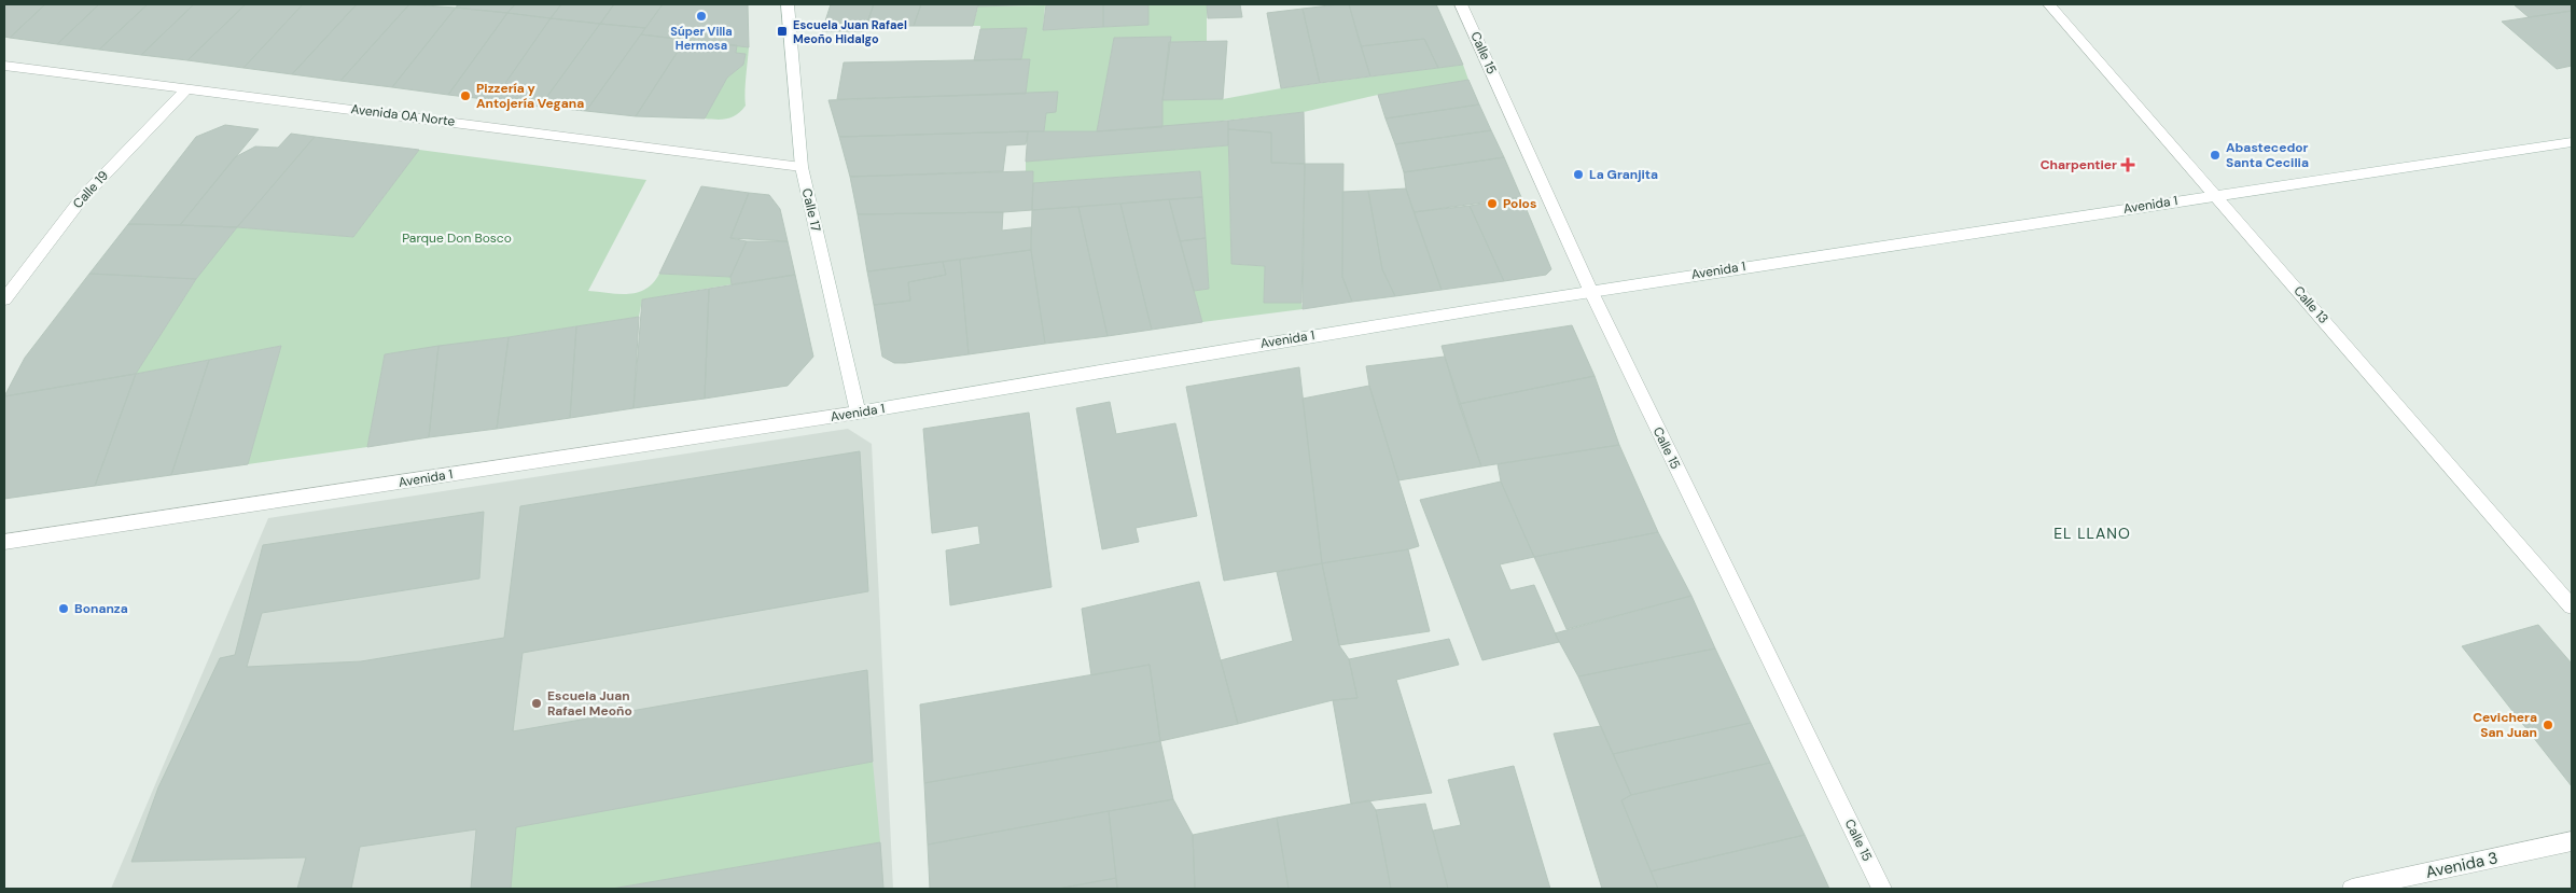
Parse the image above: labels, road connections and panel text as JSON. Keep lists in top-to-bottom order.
{
  "streets": {
    "street": [
      "Calle 15",
      "Avenida 0A Norte",
      "Calle 19",
      "Avenida 1",
      "Calle 17",
      "Calle 13",
      "Avenida 3"
    ]
  },
  "crossings": [
    ["Calle 15", "Avenida 1"],
    ["Avenida 0A Norte", "Calle 19"],
    ["Avenida 0A Norte", "Calle 17"],
    ["Avenida 1", "Calle 17"],
    ["Avenida 1", "Calle 13"]
  ],
  "districts": ["EL LLANO"],
  "parks": ["Parque Don Bosco"],
  "places": {
    "other": [
      "Súper Villa Hermosa",
      "Pizzería y Antojería Vegana",
      "Abastecedor Santa Cecilia",
      "La Granjita",
      "Polos",
      "Bonanza",
      "Escuela Juan Rafael Meoño",
      "Cevichera San Juan"
    ],
    "transit": ["Escuela Juan Rafael Meoño Hidalgo"],
    "health": ["Charpentier"]
  }
}
